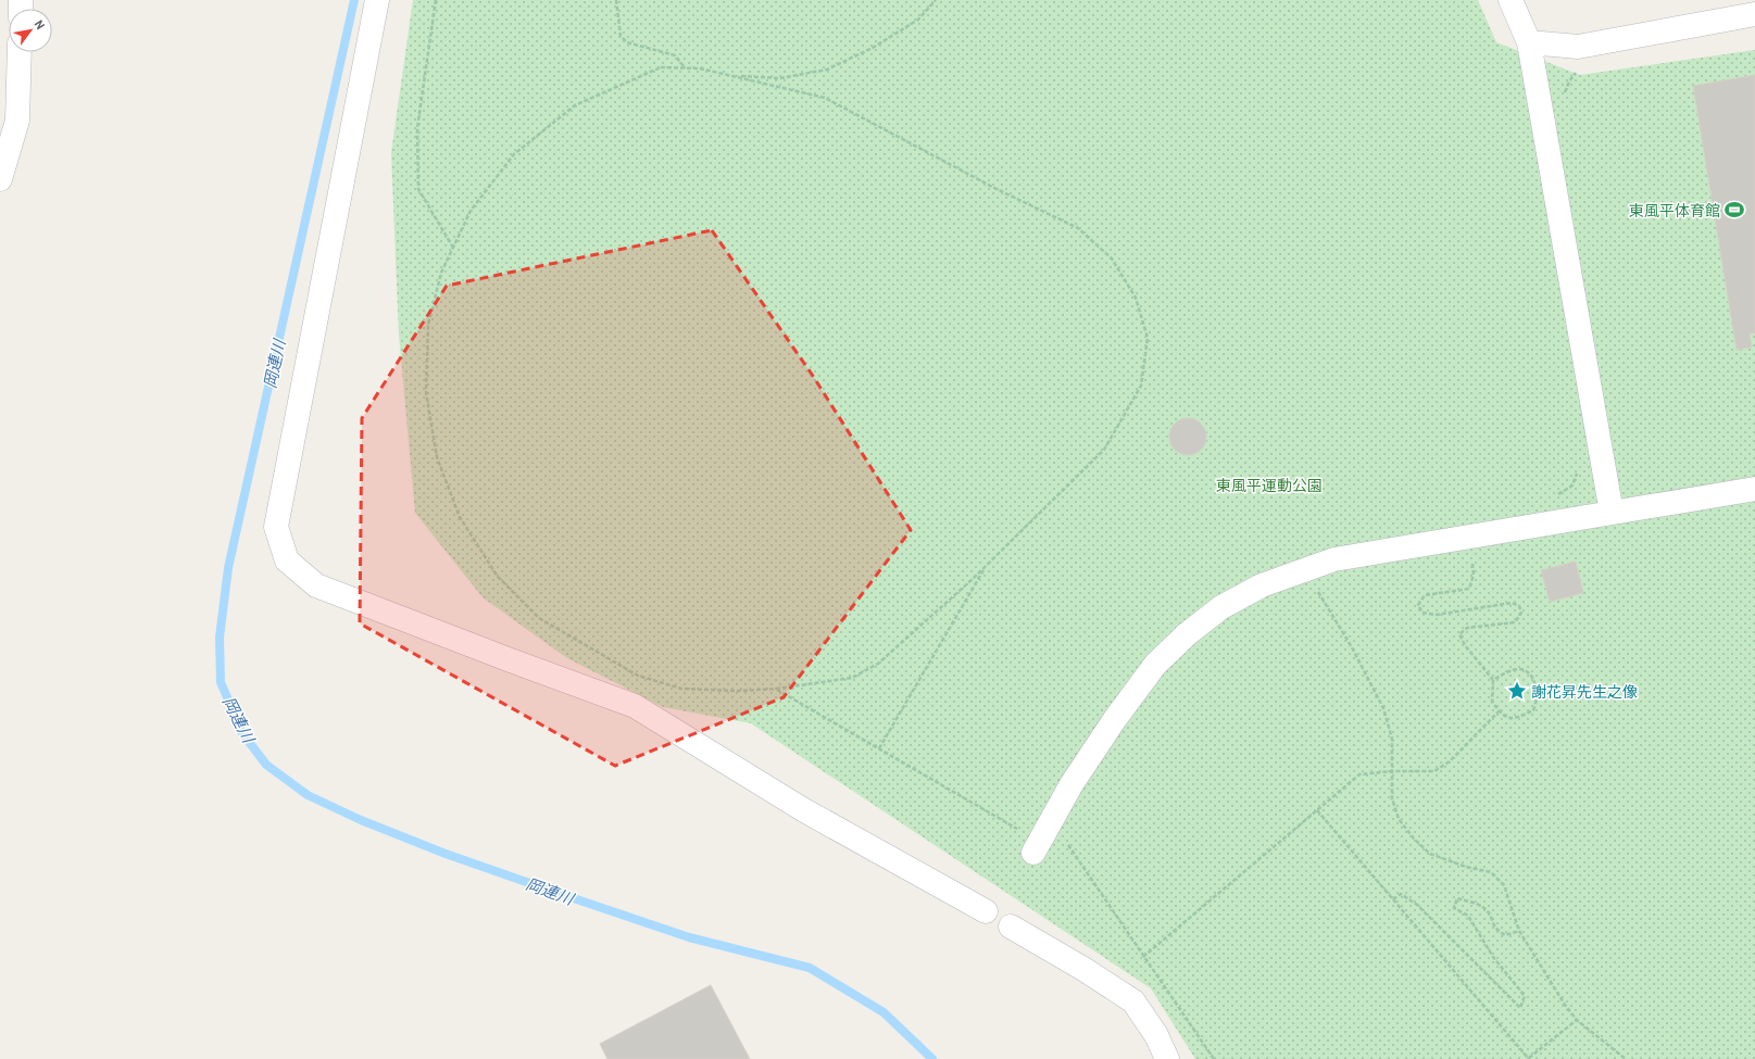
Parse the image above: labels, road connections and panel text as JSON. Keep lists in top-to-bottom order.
{
  "water": ["岡連川"],
  "parks": ["東風平運動公園"],
  "places": {
    "sports": ["東風平体育館"],
    "place": ["謝花昇先生之像"]
  },
  "north": "top right"
}
